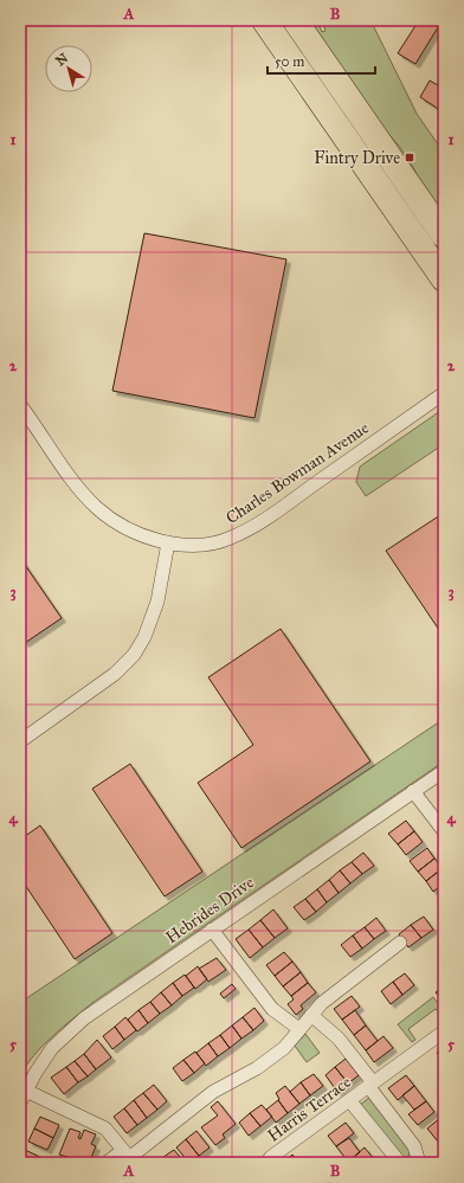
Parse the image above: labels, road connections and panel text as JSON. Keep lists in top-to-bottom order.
{
  "streets": {
    "street": ["Charles Bowman Avenue", "Hebrides Drive", "Harris Terrace"]
  },
  "places": {
    "transit": ["Fintry Drive"]
  },
  "scale_bar": "50 m",
  "north": "top left",
  "grid": {
    "columns": ["A", "B"],
    "rows": [
      "1",
      "2",
      "3",
      "4",
      "5"
    ]
  }
}
